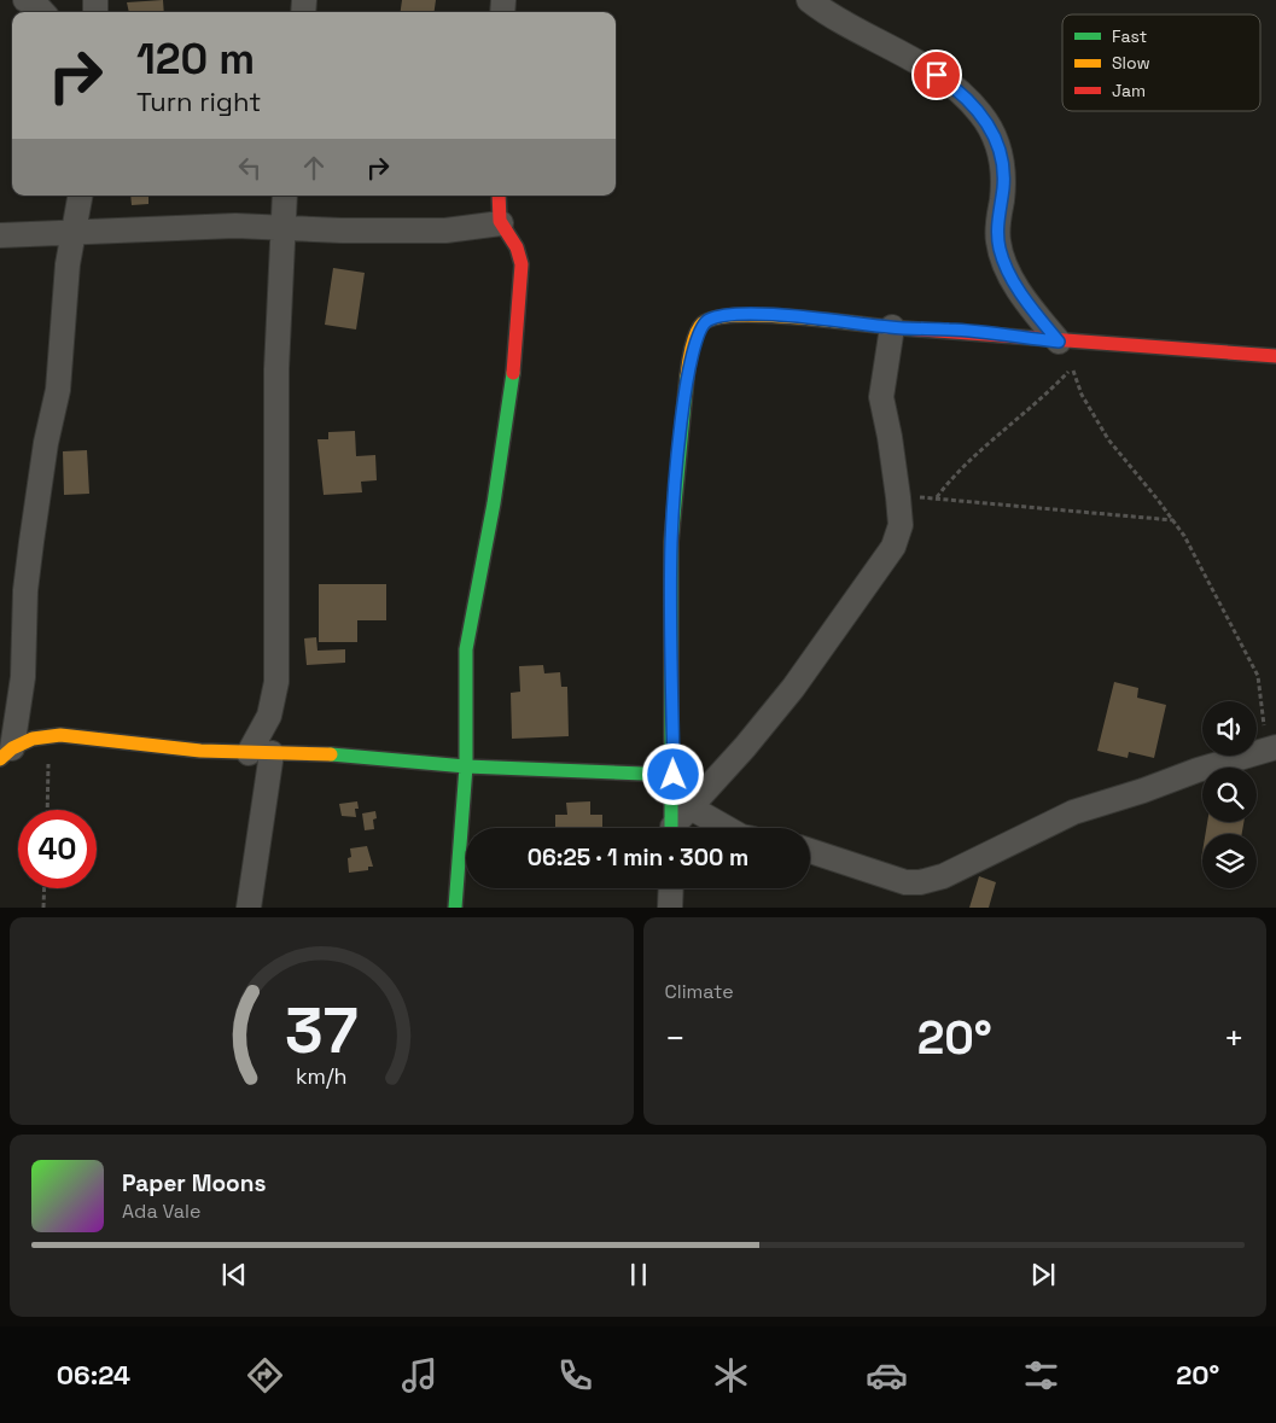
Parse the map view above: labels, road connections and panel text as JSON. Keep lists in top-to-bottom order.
{
  "legend": ["Fast", "Slow", "Jam"],
  "page": {
    "turn": ["120 m", "Turn right"],
    "limit": "40",
    "trip": "06:25 · 1 min · 300 m",
    "tile": "Climate",
    "heat": ["−", "20°", "+"],
    "song": ["Paper Moons", "Ada Vale"],
    "tabs": ["06:24", "20°"],
    "gauge": ["37", "km/h"]
  }
}
